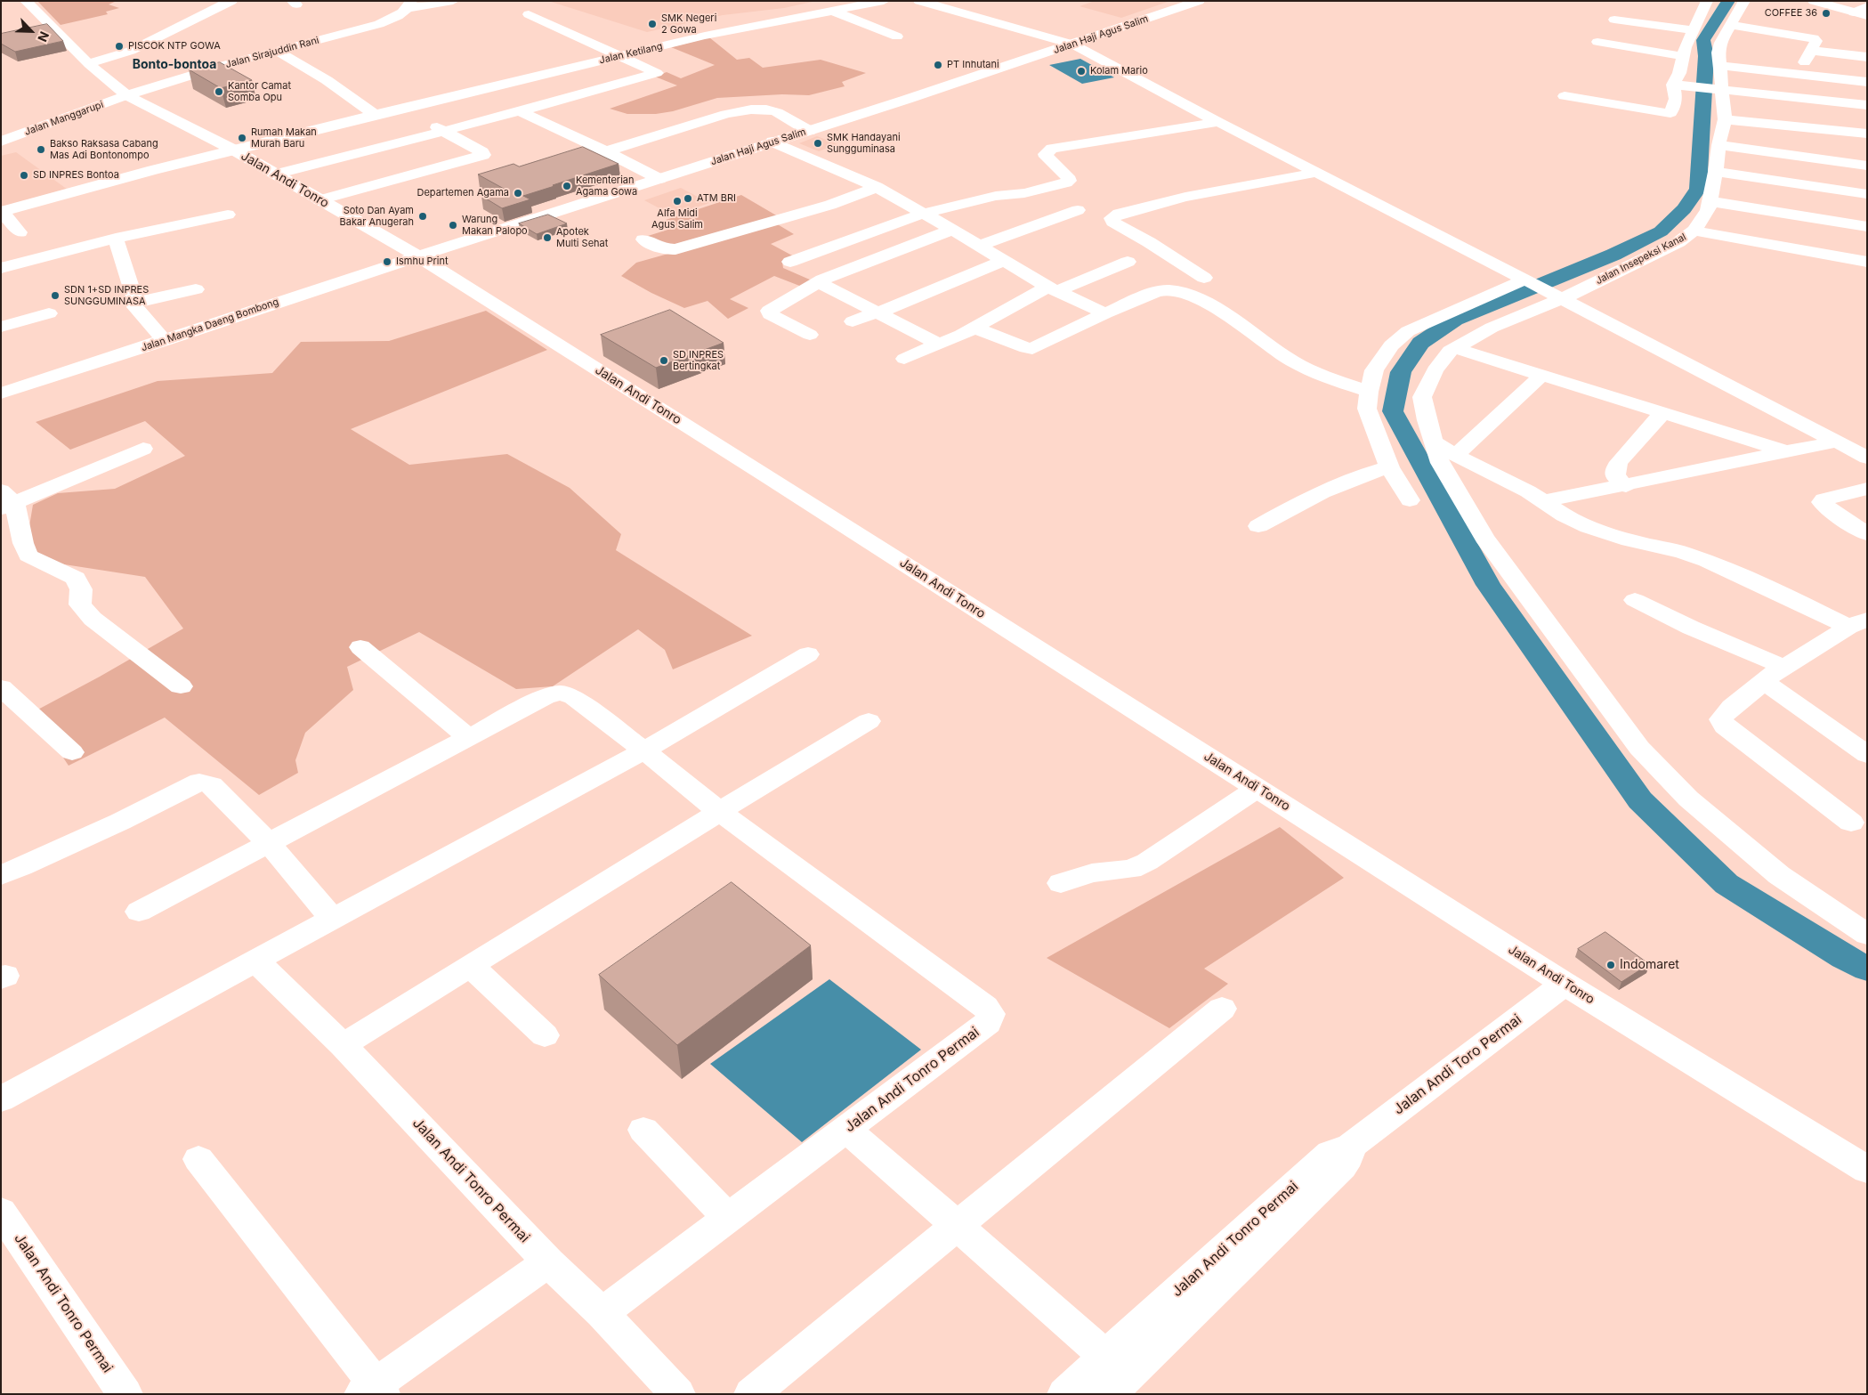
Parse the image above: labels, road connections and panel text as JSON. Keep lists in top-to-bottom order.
{
  "streets": {
    "street": [
      "Jalan Haji Agus Salim",
      "Jalan Sirajuddin Rani",
      "Jalan Ketilang",
      "Jalan Manggarupi",
      "Jalan Andi Tonro",
      "Jalan Insepeksi Kanal",
      "Jalan Mangka Daeng Bombong",
      "Jalan Andi Toro Permai",
      "Jalan Andi Tonro Permai"
    ]
  },
  "crossings": [
    ["Jalan Haji Agus Salim", "Jalan Andi Tonro"],
    ["Jalan Haji Agus Salim", "Jalan Mangka Daeng Bombong"],
    ["Jalan Sirajuddin Rani", "Jalan Manggarupi"],
    ["Jalan Sirajuddin Rani", "Jalan Andi Tonro"],
    ["Jalan Ketilang", "Jalan Andi Tonro"],
    ["Jalan Manggarupi", "Jalan Andi Tonro"],
    ["Jalan Andi Tonro", "Jalan Mangka Daeng Bombong"],
    ["Jalan Andi Tonro", "Jalan Andi Toro Permai"],
    ["Jalan Andi Toro Permai", "Jalan Andi Tonro Permai"]
  ],
  "districts": ["Bonto-bontoa"],
  "places": [
    "COFFEE 36",
    "SMK Negeri 2 Gowa",
    "PISCOK NTP GOWA",
    "PT Inhutani",
    "Kolam Mario",
    "Kantor Camat Somba Opu",
    "Rumah Makan Murah Baru",
    "SMK Handayani Sungguminasa",
    "Bakso Raksasa Cabang Mas Adi Bontonompo",
    "SD INPRES Bontoa",
    "Kementerian Agama Gowa",
    "Departemen Agama",
    "ATM BRI",
    "Alfa Midi Agus Salim",
    "Soto Dan Ayam Bakar Anugerah",
    "Warung Makan Palopo",
    "Apotek Multi Sehat",
    "Ismhu Print",
    "SDN 1+SD INPRES SUNGGUMINASA",
    "SD INPRES Bertingkat",
    "Indomaret"
  ],
  "north": "bottom right"
}
